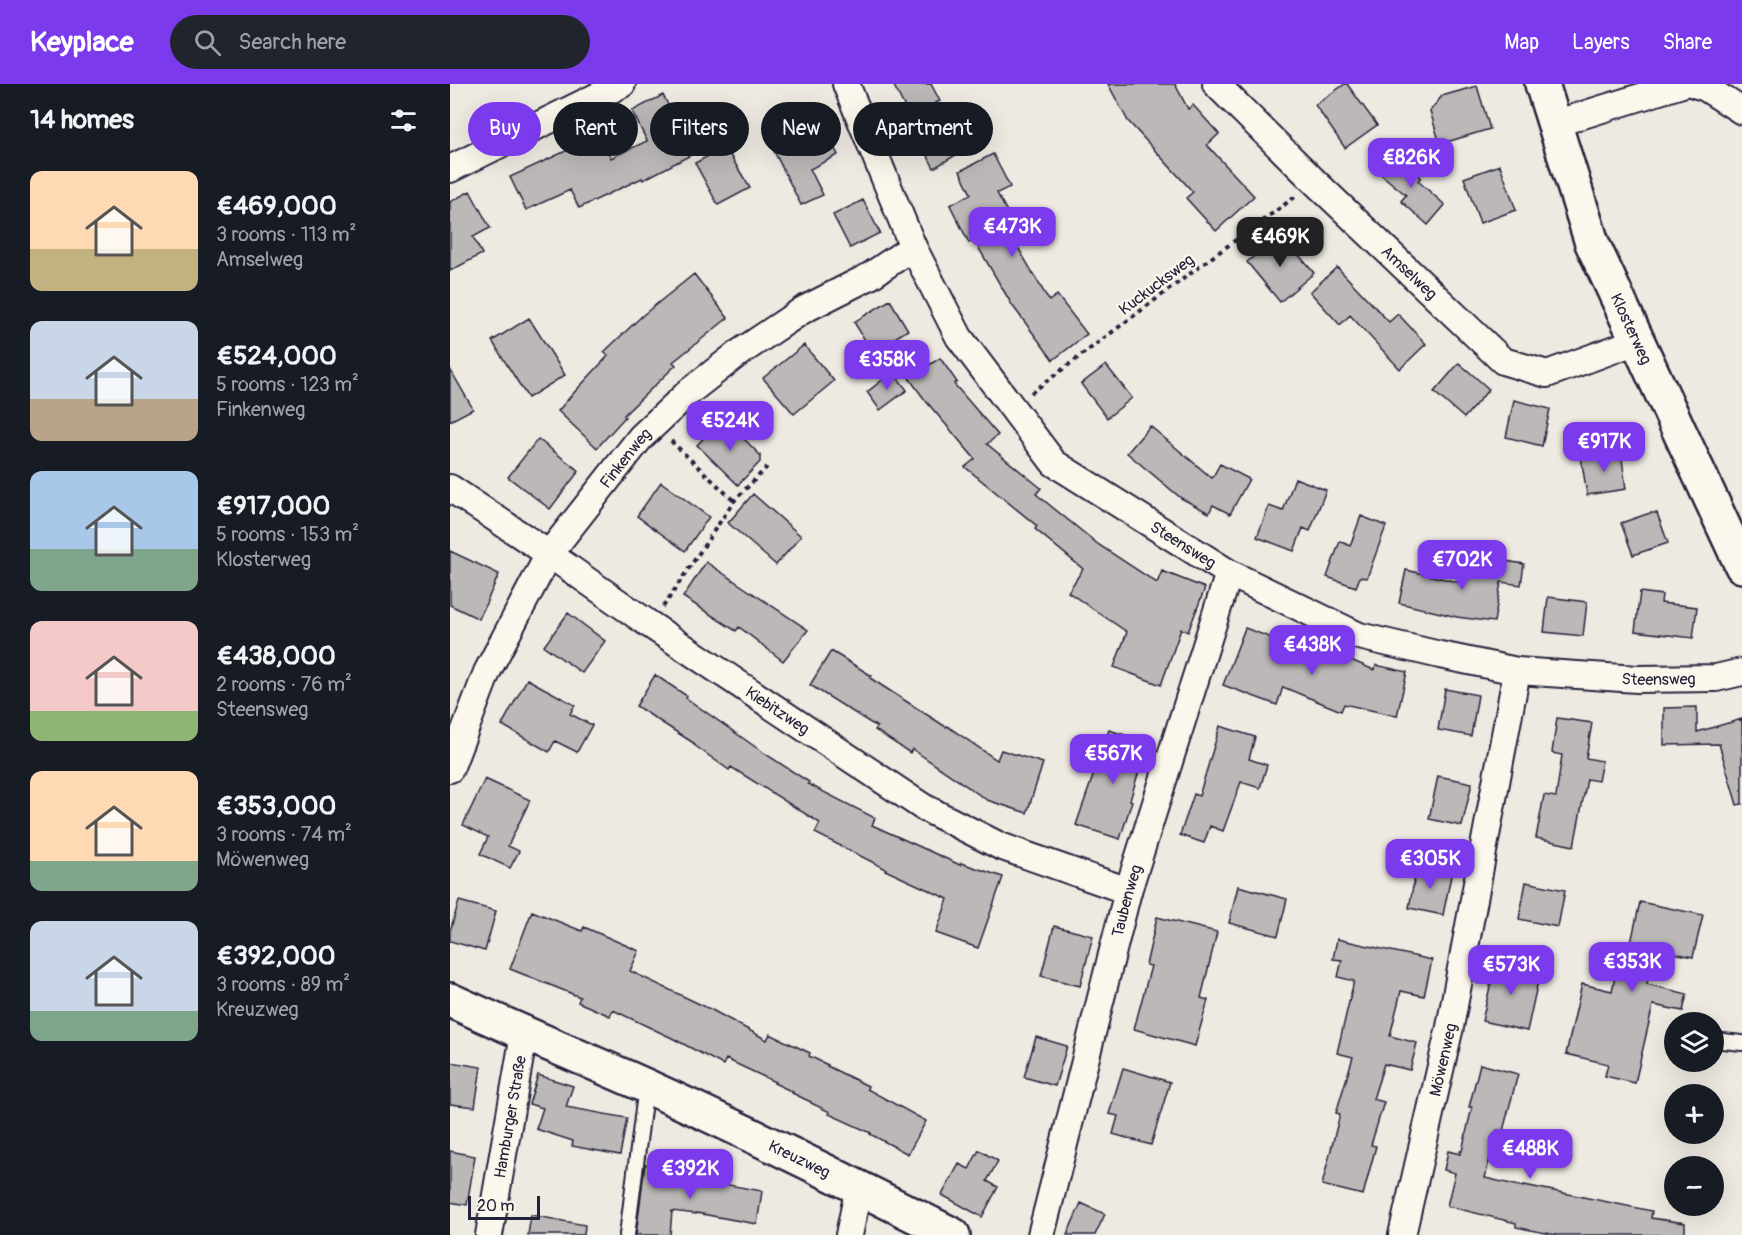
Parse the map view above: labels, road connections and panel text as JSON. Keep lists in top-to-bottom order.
{
  "streets": {
    "street": [
      "Amselweg",
      "Klosterweg",
      "Finkenweg",
      "Steensweg",
      "Kiebitzweg",
      "Taubenweg",
      "Möwenweg",
      "Hamburger Straße",
      "Kreuzweg"
    ],
    "path": ["Kuckucksweg"]
  },
  "crossings": [
    ["Amselweg", "Kuckucksweg"],
    ["Amselweg", "Klosterweg"],
    ["Kuckucksweg", "Steensweg"],
    ["Finkenweg", "Steensweg"],
    ["Finkenweg", "Kiebitzweg"],
    ["Steensweg", "Taubenweg"],
    ["Steensweg", "Möwenweg"],
    ["Kiebitzweg", "Taubenweg"],
    ["Hamburger Straße", "Kreuzweg"]
  ],
  "scale_bar": "20 m",
  "page": {
    "header": "Keyplace",
    "search": "Search here",
    "nav": ["Map", "Layers", "Share"],
    "heading": "14 homes",
    "chip": [
      "Buy",
      "Rent",
      "Filters",
      "New",
      "Apartment"
    ],
    "price": [
      "€826K",
      "€473K",
      "€469K",
      "€358K",
      "€524K",
      "€917K",
      "€702K",
      "€438K",
      "€567K",
      "€305K",
      "€353K",
      "€573K",
      "€488K",
      "€392K"
    ],
    "list": [
      {
        "name": "€469,000",
        "note": "3 rooms · 113 m² · Amselweg"
      },
      {
        "name": "€524,000",
        "note": "5 rooms · 123 m² · Finkenweg"
      },
      {
        "name": "€917,000",
        "note": "5 rooms · 153 m² · Klosterweg"
      },
      {
        "name": "€438,000",
        "note": "2 rooms · 76 m² · Steensweg"
      },
      {
        "name": "€353,000",
        "note": "3 rooms · 74 m² · Möwenweg"
      },
      {
        "name": "€392,000",
        "note": "3 rooms · 89 m² · Kreuzweg"
      }
    ],
    "map_buttons": ["+", "−"],
    "scale": "20 m"
  }
}
